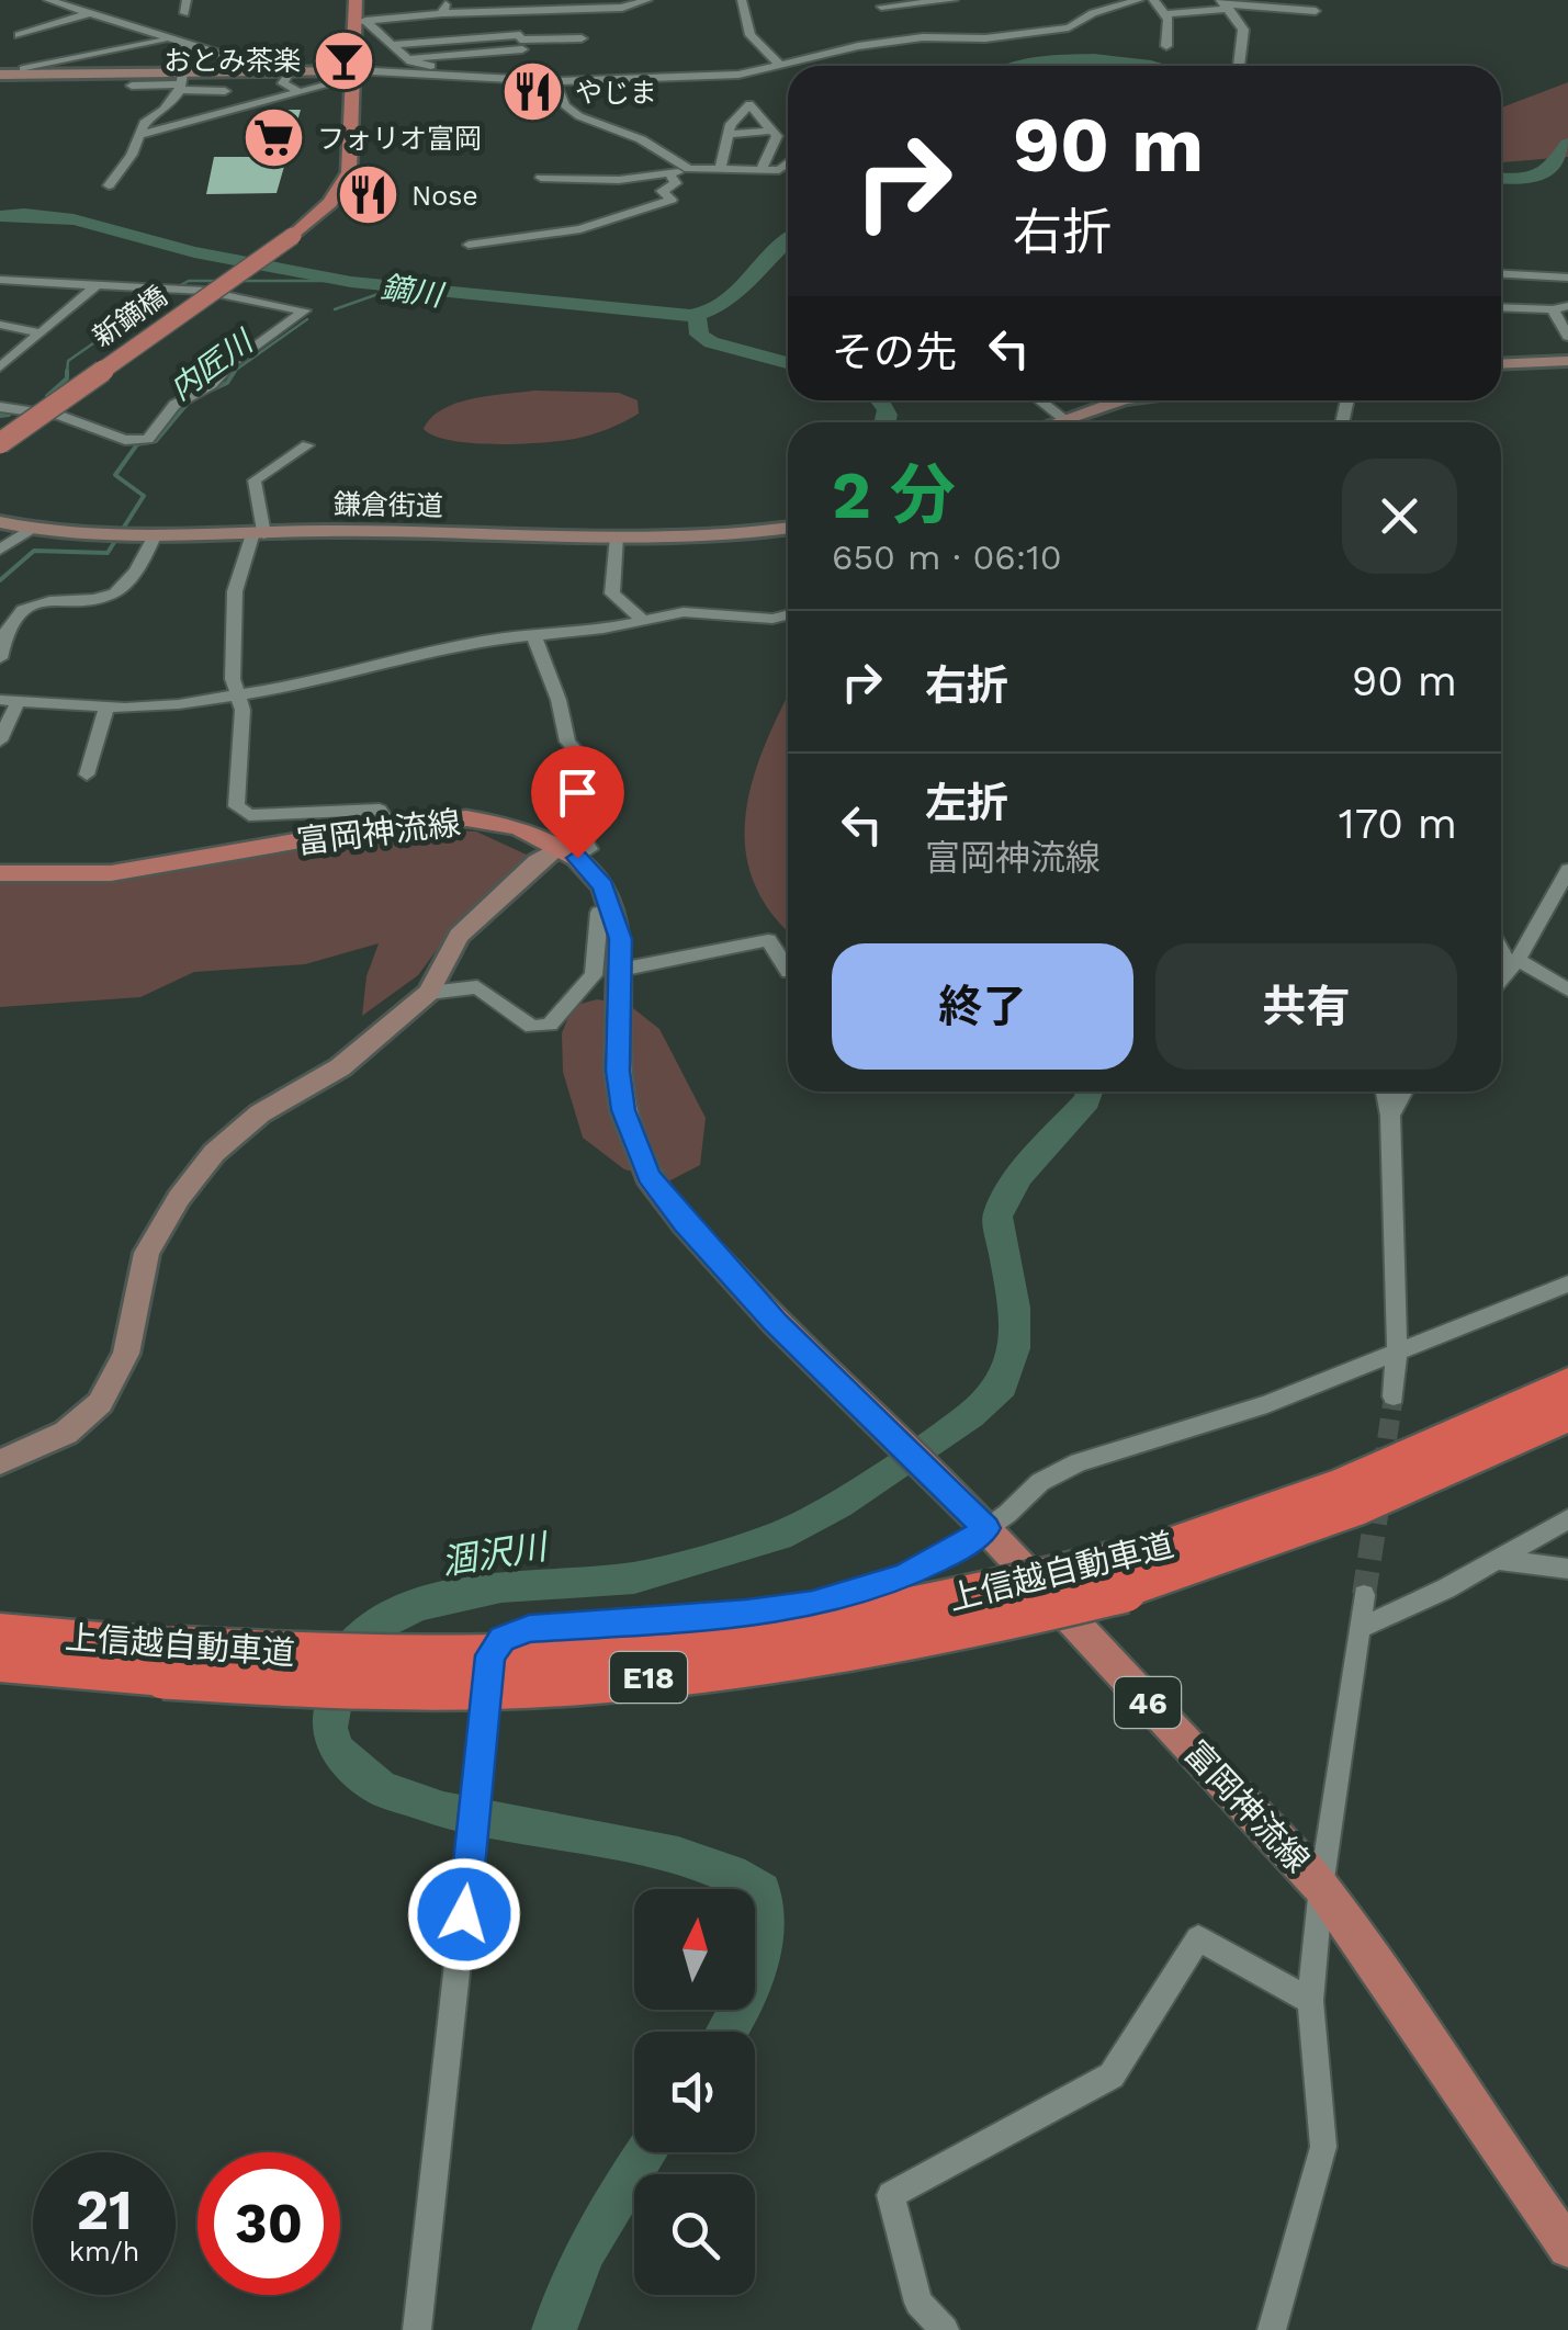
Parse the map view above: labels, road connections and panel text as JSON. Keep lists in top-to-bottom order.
{
  "streets": {
    "highway": ["上信越自動車道", "E18"],
    "main road": ["新鏑橋", "富岡神流線", "46"],
    "street": ["鎌倉街道"]
  },
  "water": ["鏑川", "内匠川", "涸沢川"],
  "places": {
    "bar": ["おとみ茶楽"],
    "restaurant": ["やじま", "Nose"],
    "supermarket": ["フォリオ富岡"]
  },
  "north": "top",
  "page": {
    "turn": ["90 m", "右折"],
    "then": "その先",
    "heading": ["2 分", "650 m · 06:10"],
    "list": [
      {
        "name": "右折",
        "value": "90 m"
      },
      {
        "name": "左折",
        "note": "富岡神流線",
        "value": "170 m"
      }
    ],
    "buttons": ["終了", "共有"],
    "speed": "21 km/h",
    "limit": "30"
  }
}
